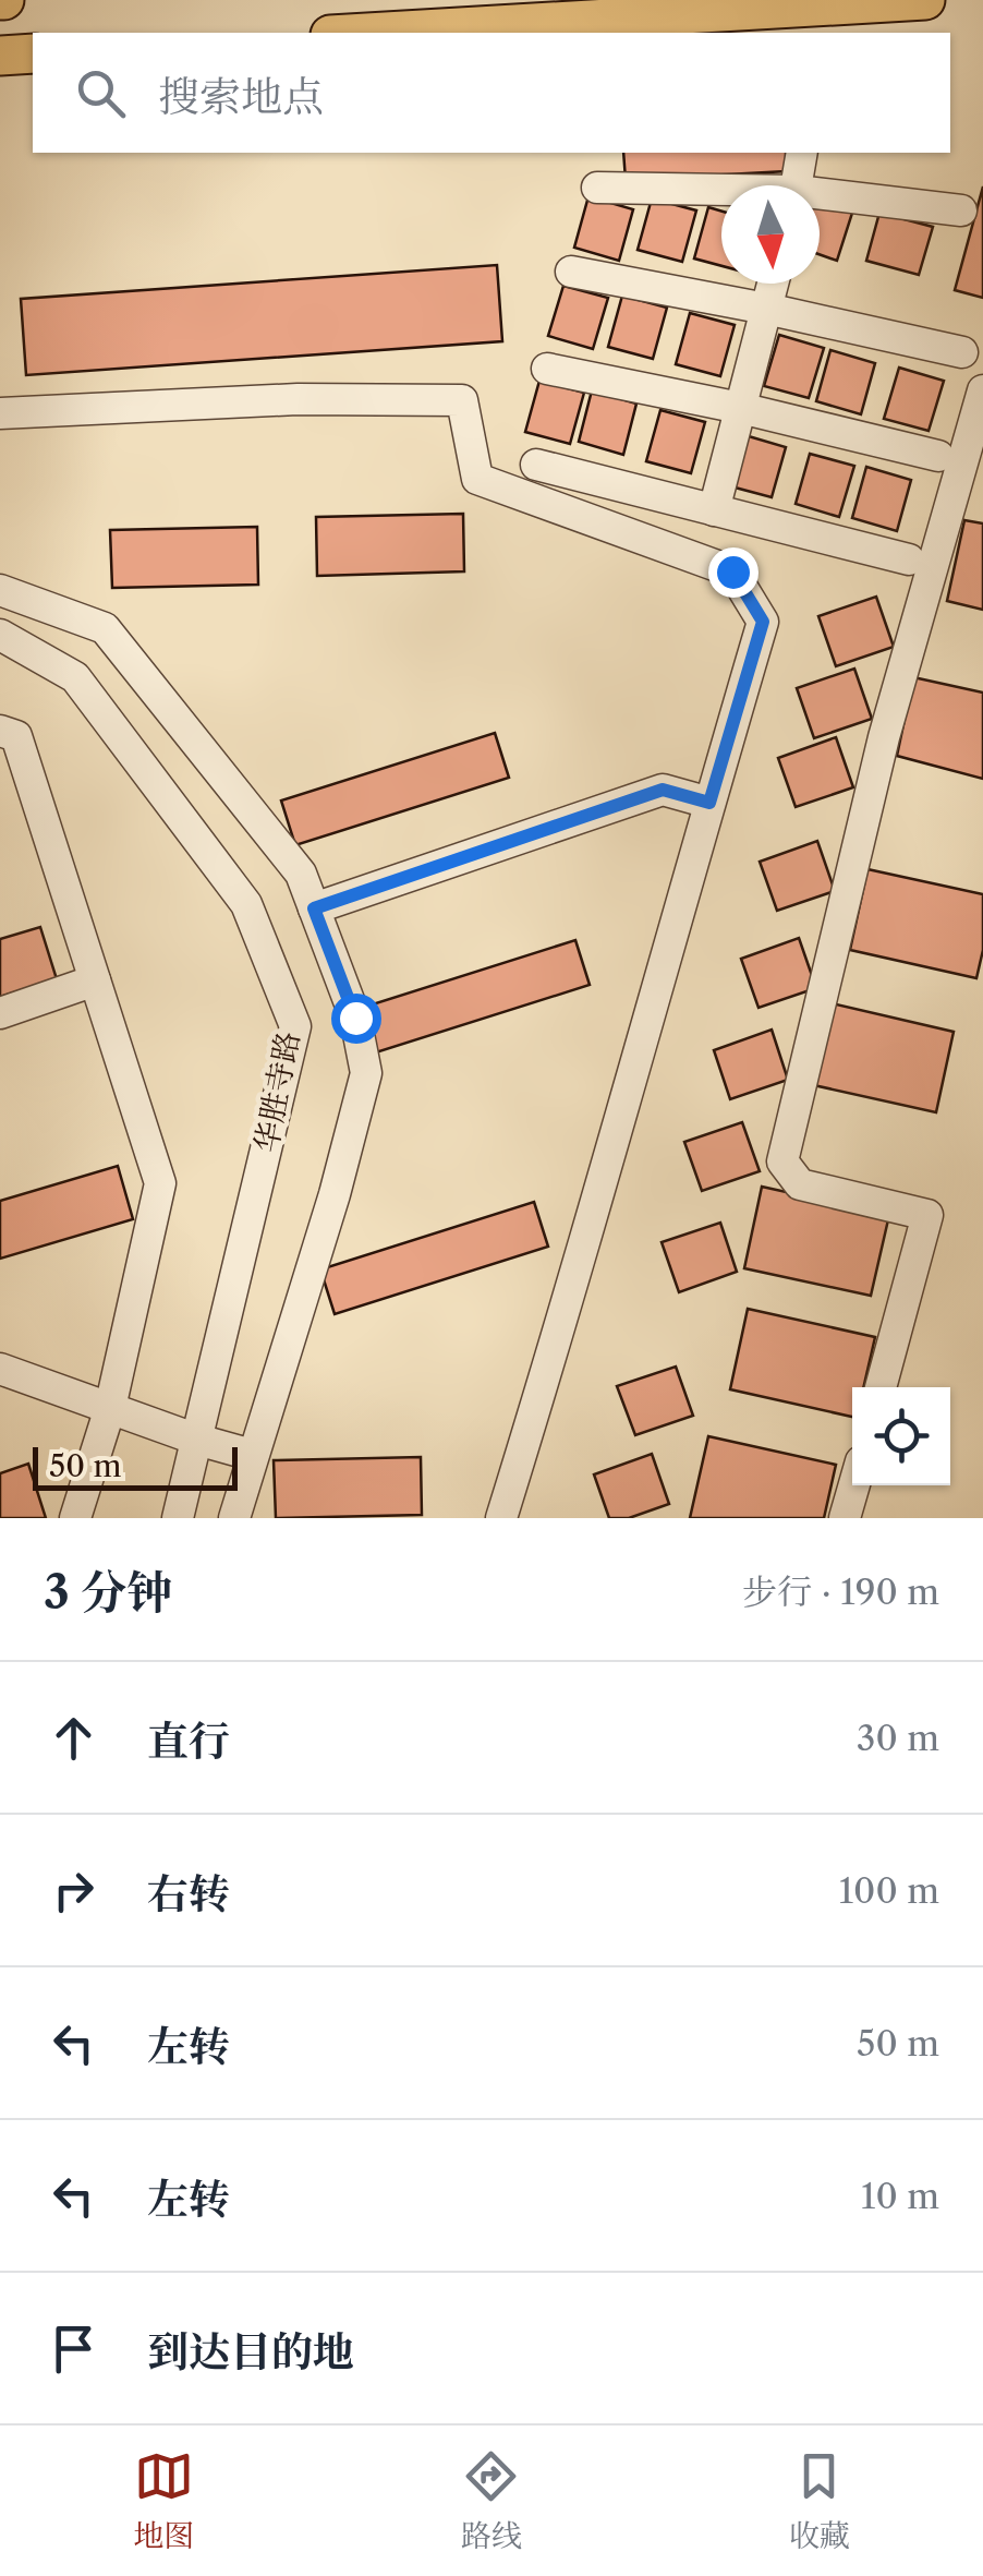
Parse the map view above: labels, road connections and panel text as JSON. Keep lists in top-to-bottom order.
{
  "streets": {
    "street": ["华胜寺路"]
  },
  "scale_bar": "50 m",
  "north": "bottom",
  "page": {
    "search": "搜索地点",
    "scale": "50 m",
    "heading": ["3 分钟", "步行 · 190 m"],
    "list": [
      ["直行", "30 m"],
      ["右转", "100 m"],
      ["左转", "50 m"],
      ["左转", "10 m"],
      "到达目的地"
    ],
    "nav": ["地图", "路线", "收藏"]
  }
}
